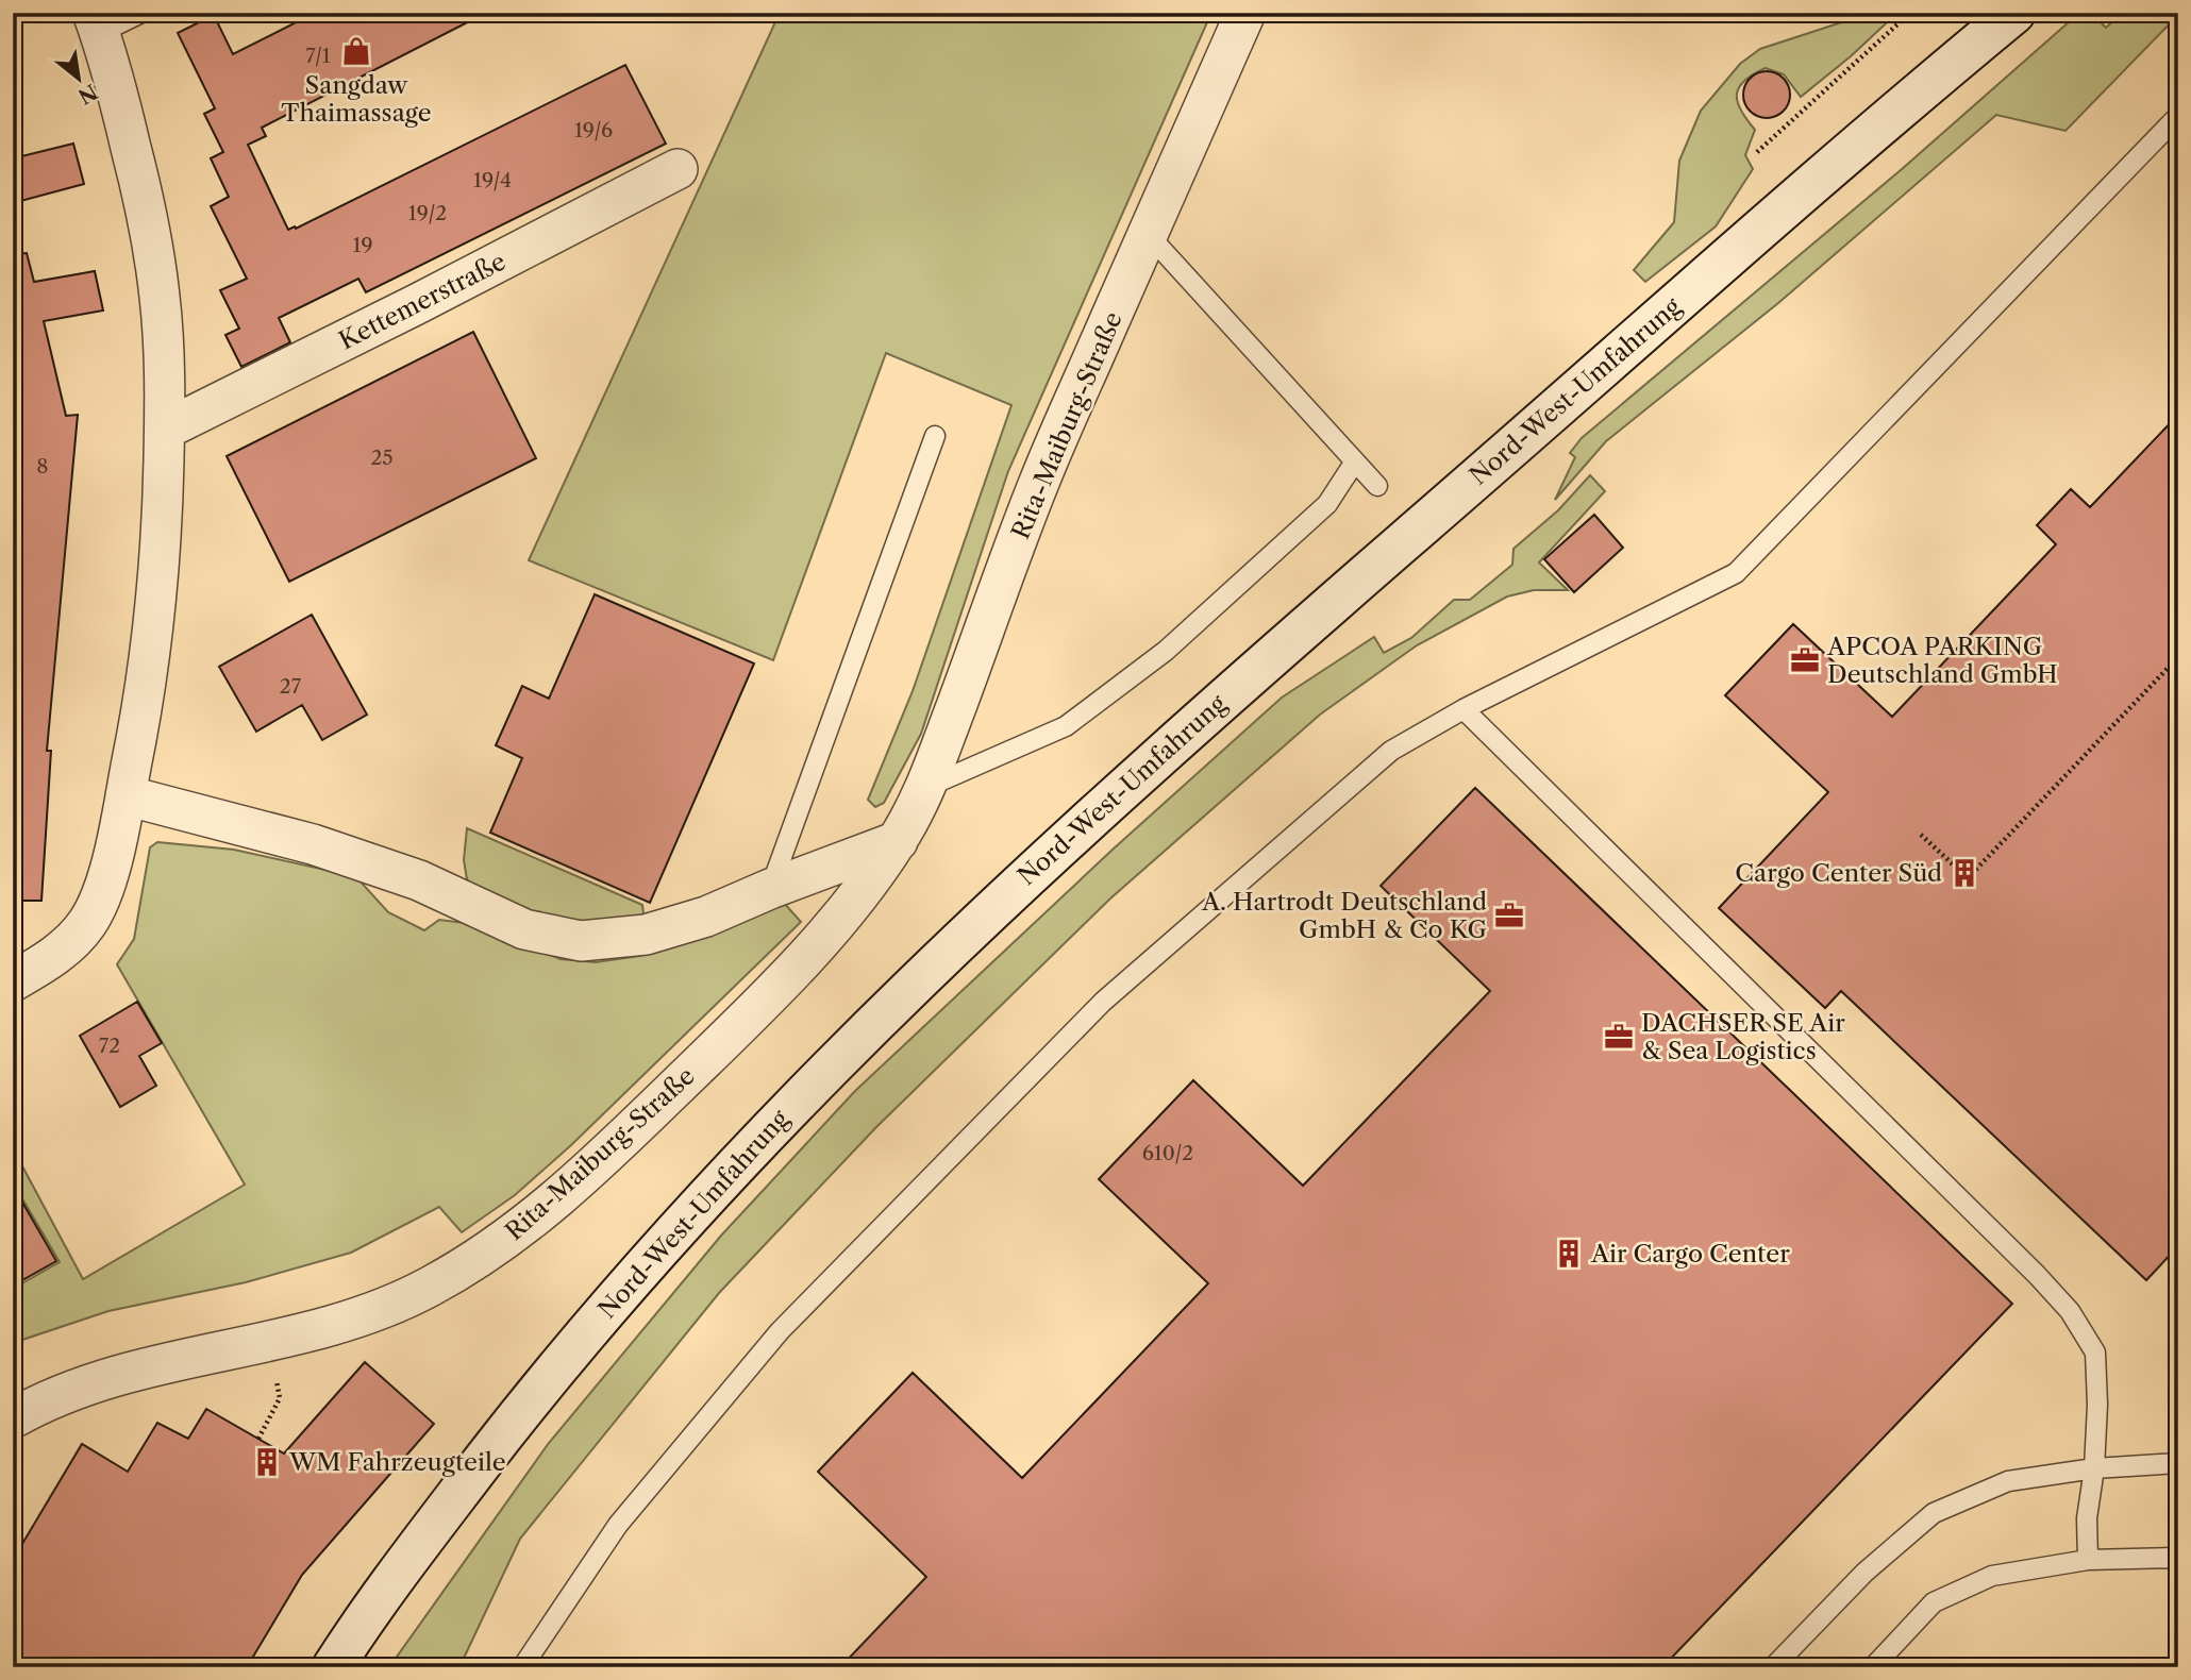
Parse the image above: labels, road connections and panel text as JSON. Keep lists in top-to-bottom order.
{
  "streets": {
    "main road": ["Nord-West-Umfahrung"],
    "street": ["Kettemerstraße", "Rita-Maiburg-Straße"]
  },
  "places": {
    "shop": ["Sangdaw Thaimassage"],
    "office": ["APCOA PARKING Deutschland GmbH", "A. Hartrodt Deutschland GmbH & Co KG", "DACHSER SE Air & Sea Logistics"],
    "building": ["Cargo Center Süd", "Air Cargo Center", "WM Fahrzeugteile"]
  },
  "house_numbers": [
    "7/1",
    "19/6",
    "19/4",
    "19/2",
    "19",
    "25",
    "8",
    "27",
    "72",
    "610/2"
  ],
  "north": "bottom right"
}
